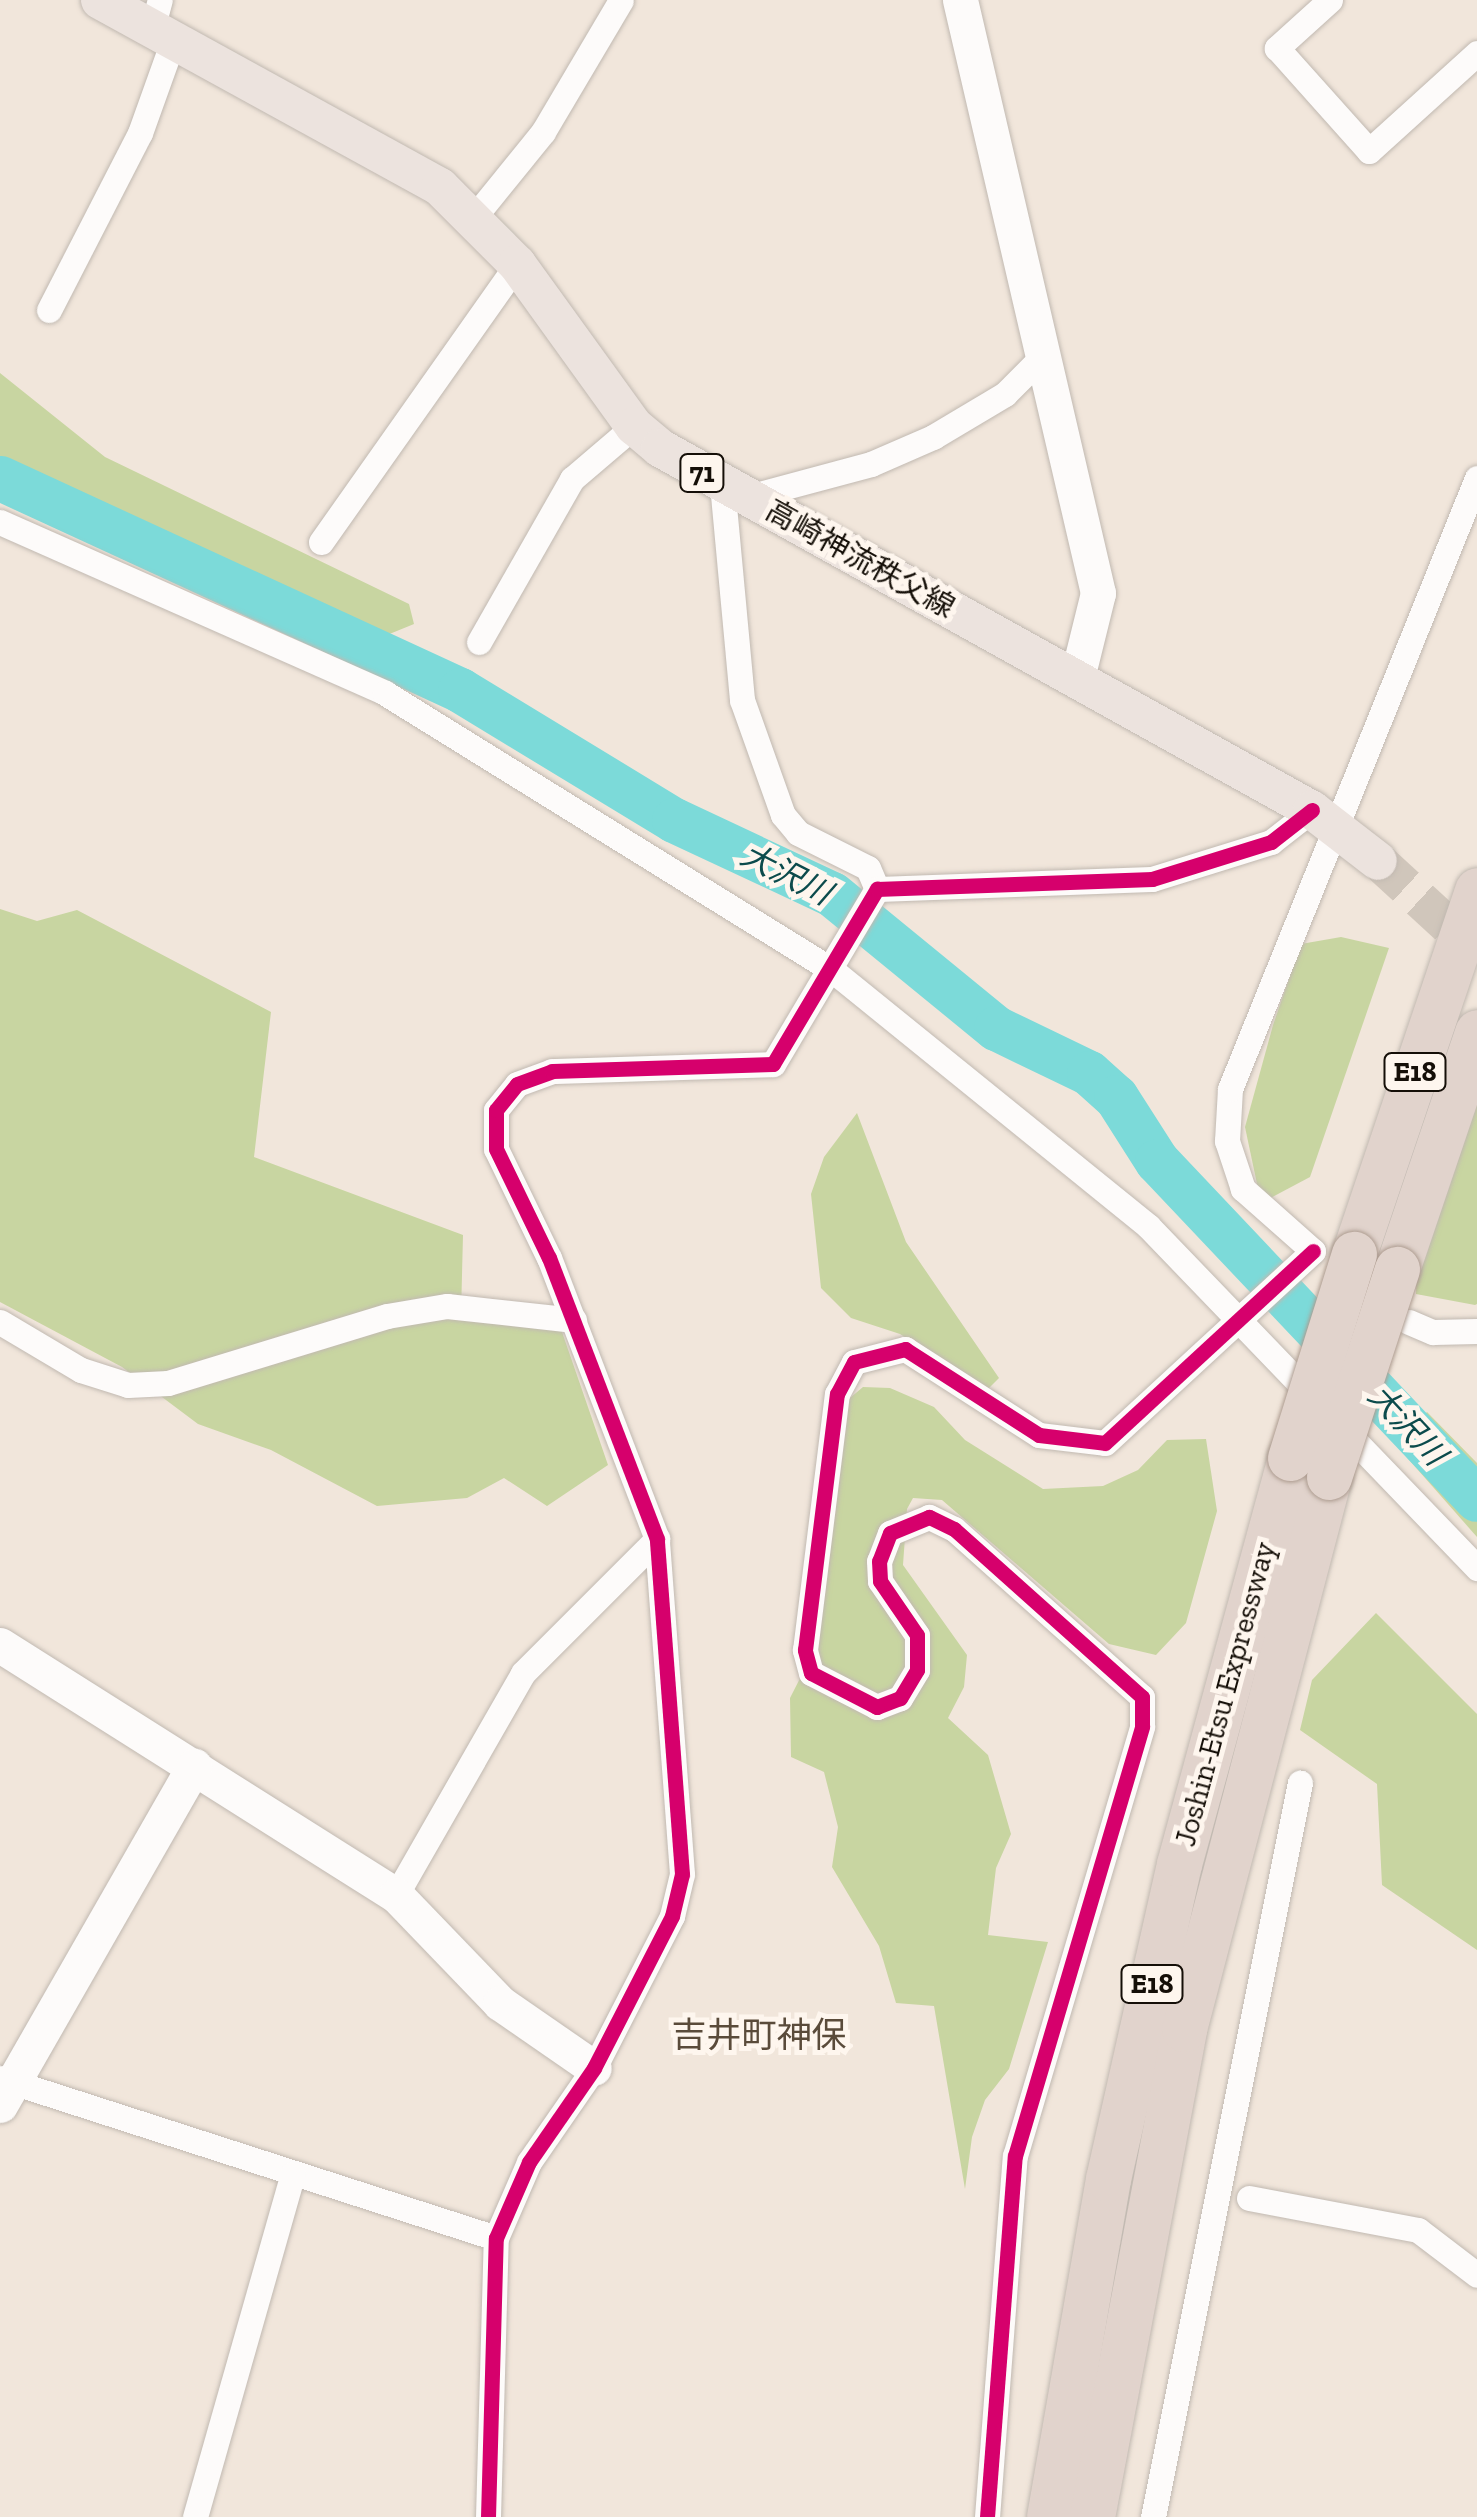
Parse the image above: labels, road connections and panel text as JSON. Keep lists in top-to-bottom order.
{
  "streets": {
    "highway": ["E18", "Joshin-Etsu Expressway"],
    "main road": ["71", "高崎神流秩父線"]
  },
  "districts": ["吉井町神保"],
  "water": ["大沢川"]
}
